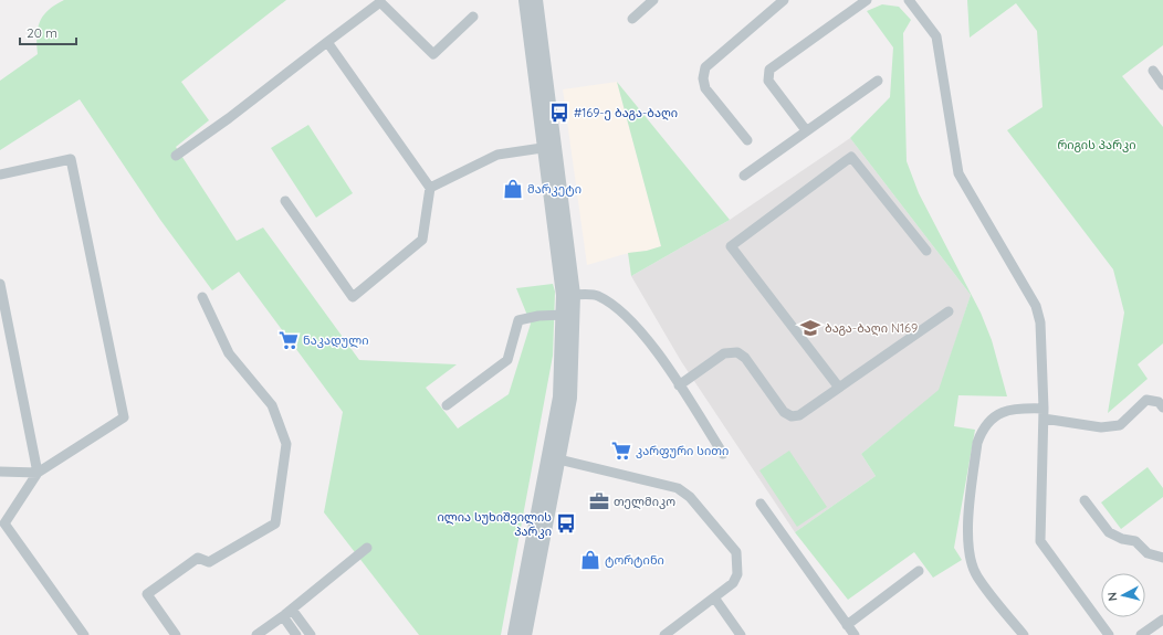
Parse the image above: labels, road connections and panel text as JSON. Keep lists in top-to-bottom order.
{
  "parks": ["რიგის პარკი"],
  "places": {
    "bus stop": ["#169-ე ბაგა-ბაღი", "ილია სუხიშვილის პარკი"],
    "shop": ["მარკეტი", "ტორტინი"],
    "school or university": ["ბაგა-ბაღი N169"],
    "supermarket": ["ნაკადული", "კარფური სითი"],
    "office": ["თელმიკო"]
  },
  "scale_bar": "20 m",
  "north": "left"
}
